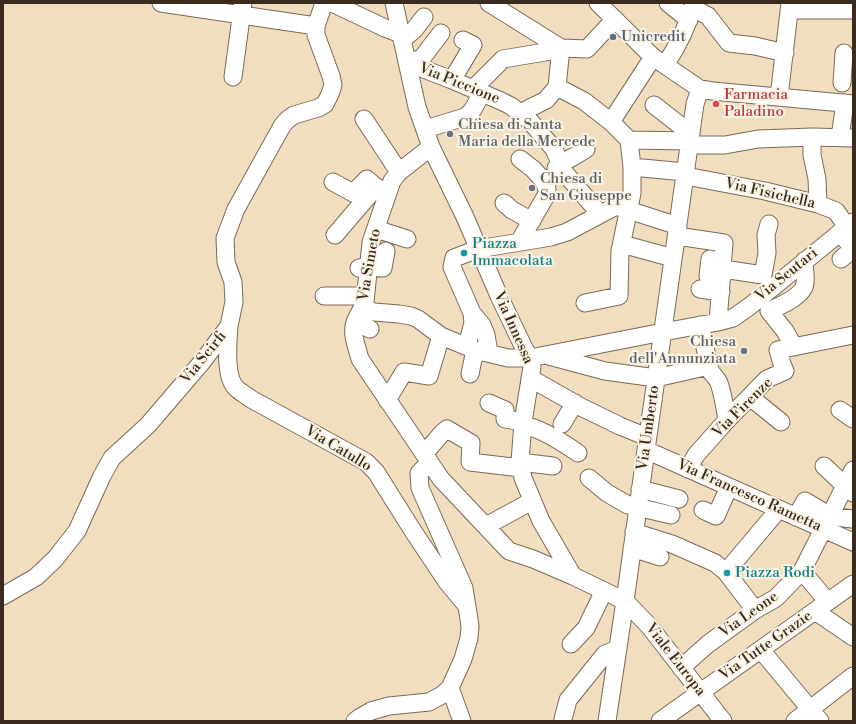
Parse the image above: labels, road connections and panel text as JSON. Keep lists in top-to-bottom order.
{
  "streets": {
    "street": [
      "Via Piccione",
      "Via Fisichella",
      "Via Simeto",
      "Via Scutari",
      "Via Innessa",
      "Via Scirfi",
      "Via Firenze",
      "Via Umberto",
      "Via Catullo",
      "Via Francesco Rametta",
      "Via Leone",
      "Via Tutte Grazie",
      "Viale Europa"
    ]
  },
  "crossings": [
    ["Via Piccione", "Via Innessa"],
    ["Via Fisichella", "Via Scutari"],
    ["Via Fisichella", "Via Umberto"],
    ["Via Simeto", "Via Innessa"],
    ["Via Scutari", "Via Innessa"],
    ["Via Scutari", "Via Umberto"],
    ["Via Innessa", "Via Francesco Rametta"],
    ["Via Scirfi", "Via Catullo"],
    ["Via Firenze", "Via Francesco Rametta"],
    ["Via Umberto", "Via Francesco Rametta"],
    ["Via Umberto", "Viale Europa"],
    ["Via Francesco Rametta", "Via Leone"],
    ["Via Leone", "Viale Europa"],
    ["Via Tutte Grazie", "Viale Europa"]
  ],
  "places": [
    "Unicredit",
    "Farmacia Paladino",
    "Chiesa di Santa Maria della Mercede",
    "Chiesa di San Giuseppe",
    "Piazza Immacolata",
    "Chiesa dell'Annunziata",
    "Piazza Rodi"
  ]
}
